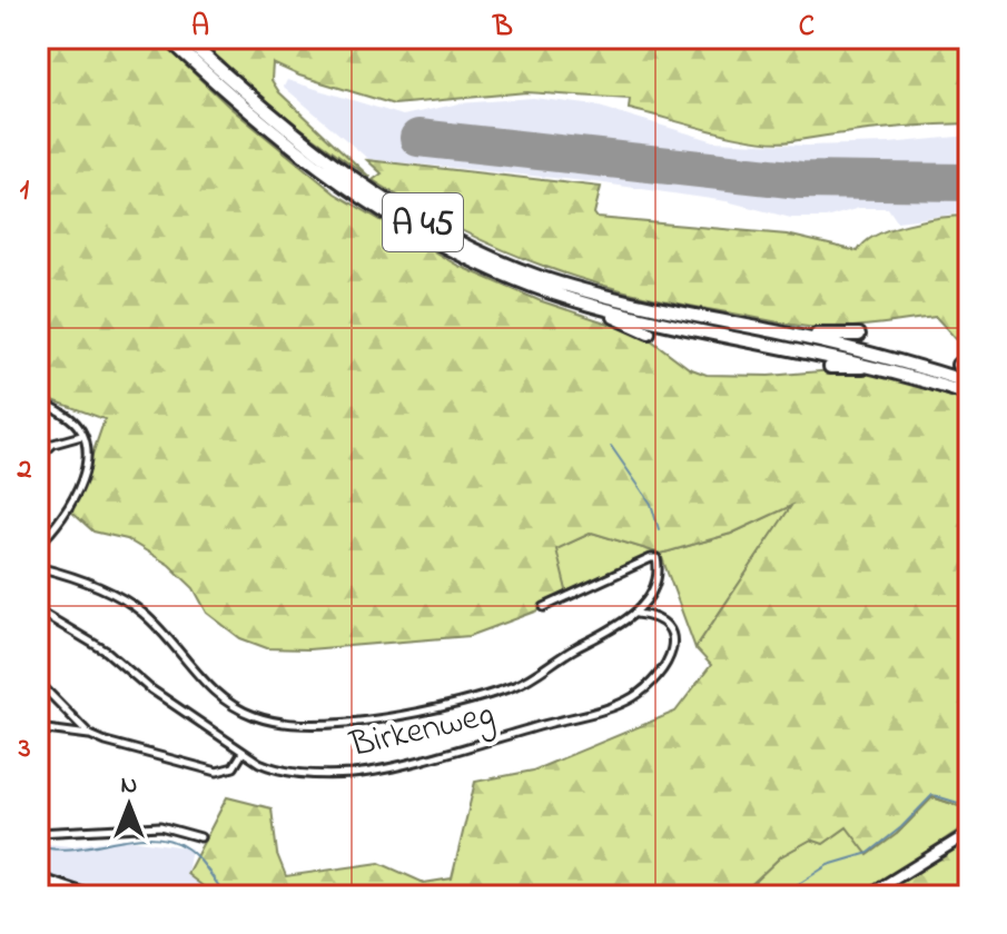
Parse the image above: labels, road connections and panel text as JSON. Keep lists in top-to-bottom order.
{
  "streets": {
    "highway": ["A 45"],
    "street": ["Birkenweg"]
  },
  "north": "top",
  "grid": {
    "columns": ["A", "B", "C"],
    "rows": ["1", "2", "3"]
  }
}
